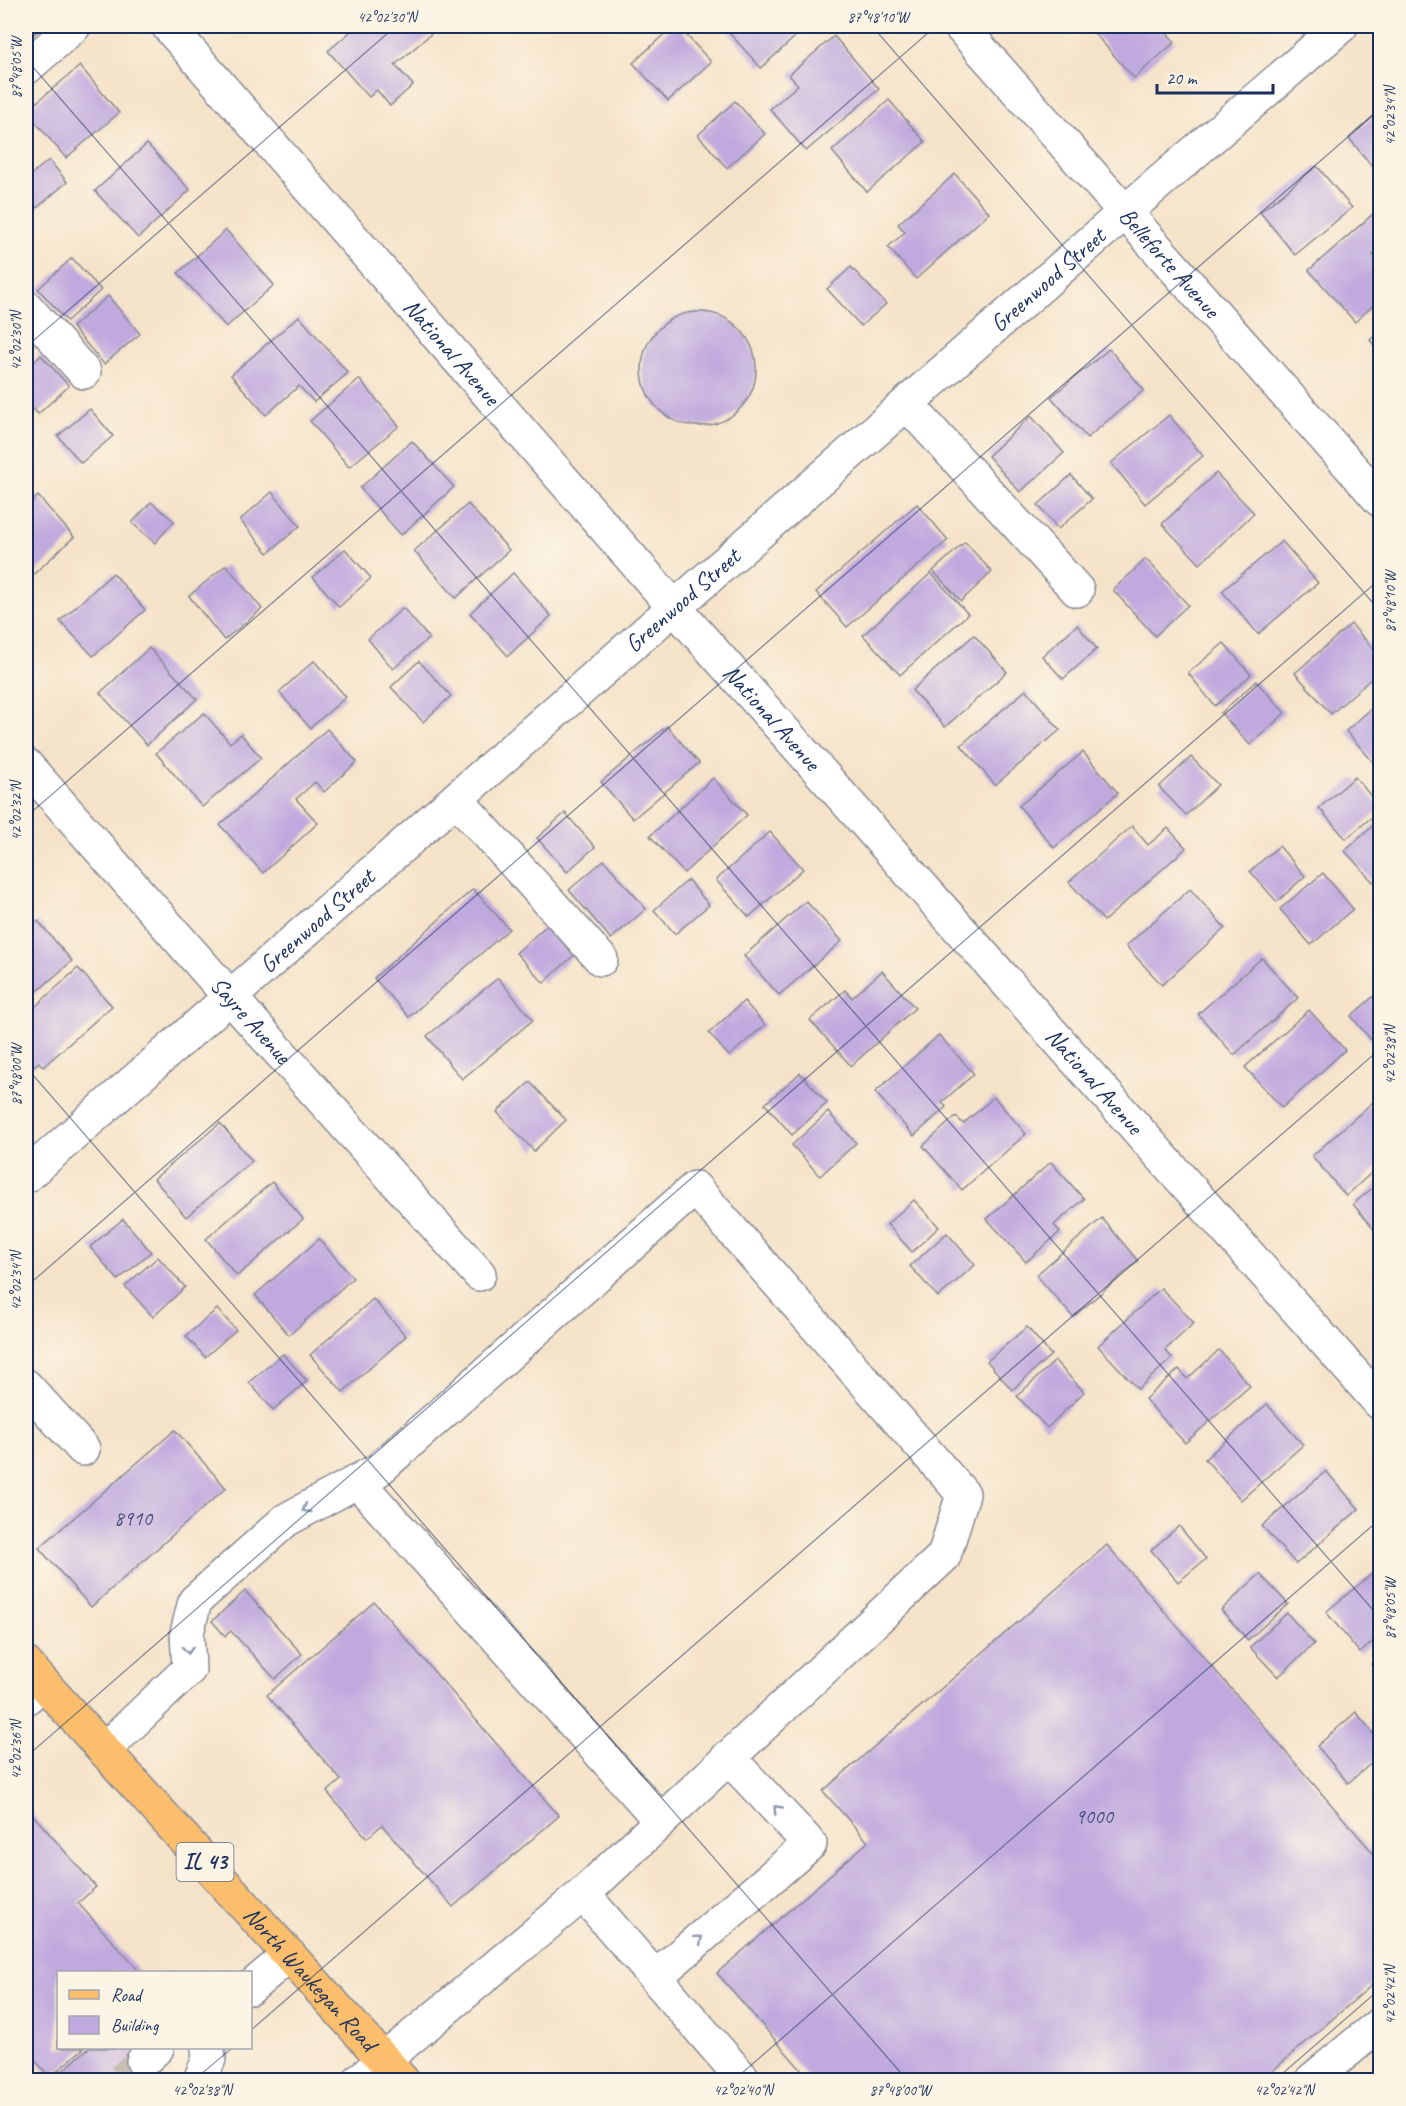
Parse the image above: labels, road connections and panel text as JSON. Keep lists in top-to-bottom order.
{
  "streets": {
    "main road": ["IL 43", "North Waukegan Road"],
    "street": [
      "Belleforte Avenue",
      "Greenwood Street",
      "National Avenue",
      "Sayre Avenue"
    ]
  },
  "crossings": [
    ["Belleforte Avenue", "Greenwood Street"],
    ["Greenwood Street", "National Avenue"],
    ["Greenwood Street", "Sayre Avenue"]
  ],
  "house_numbers": ["8910", "9000"],
  "legend": ["Road", "Building"],
  "scale_bar": "20 m",
  "coordinates": [
    "42°02'30\"N",
    "87°48'10\"W",
    "87°48'05\"W",
    "42°02'34\"N",
    "42°02'32\"N",
    "42°02'38\"N",
    "87°48'00\"W",
    "42°02'36\"N",
    "42°02'42\"N",
    "42°02'40\"N"
  ]
}
